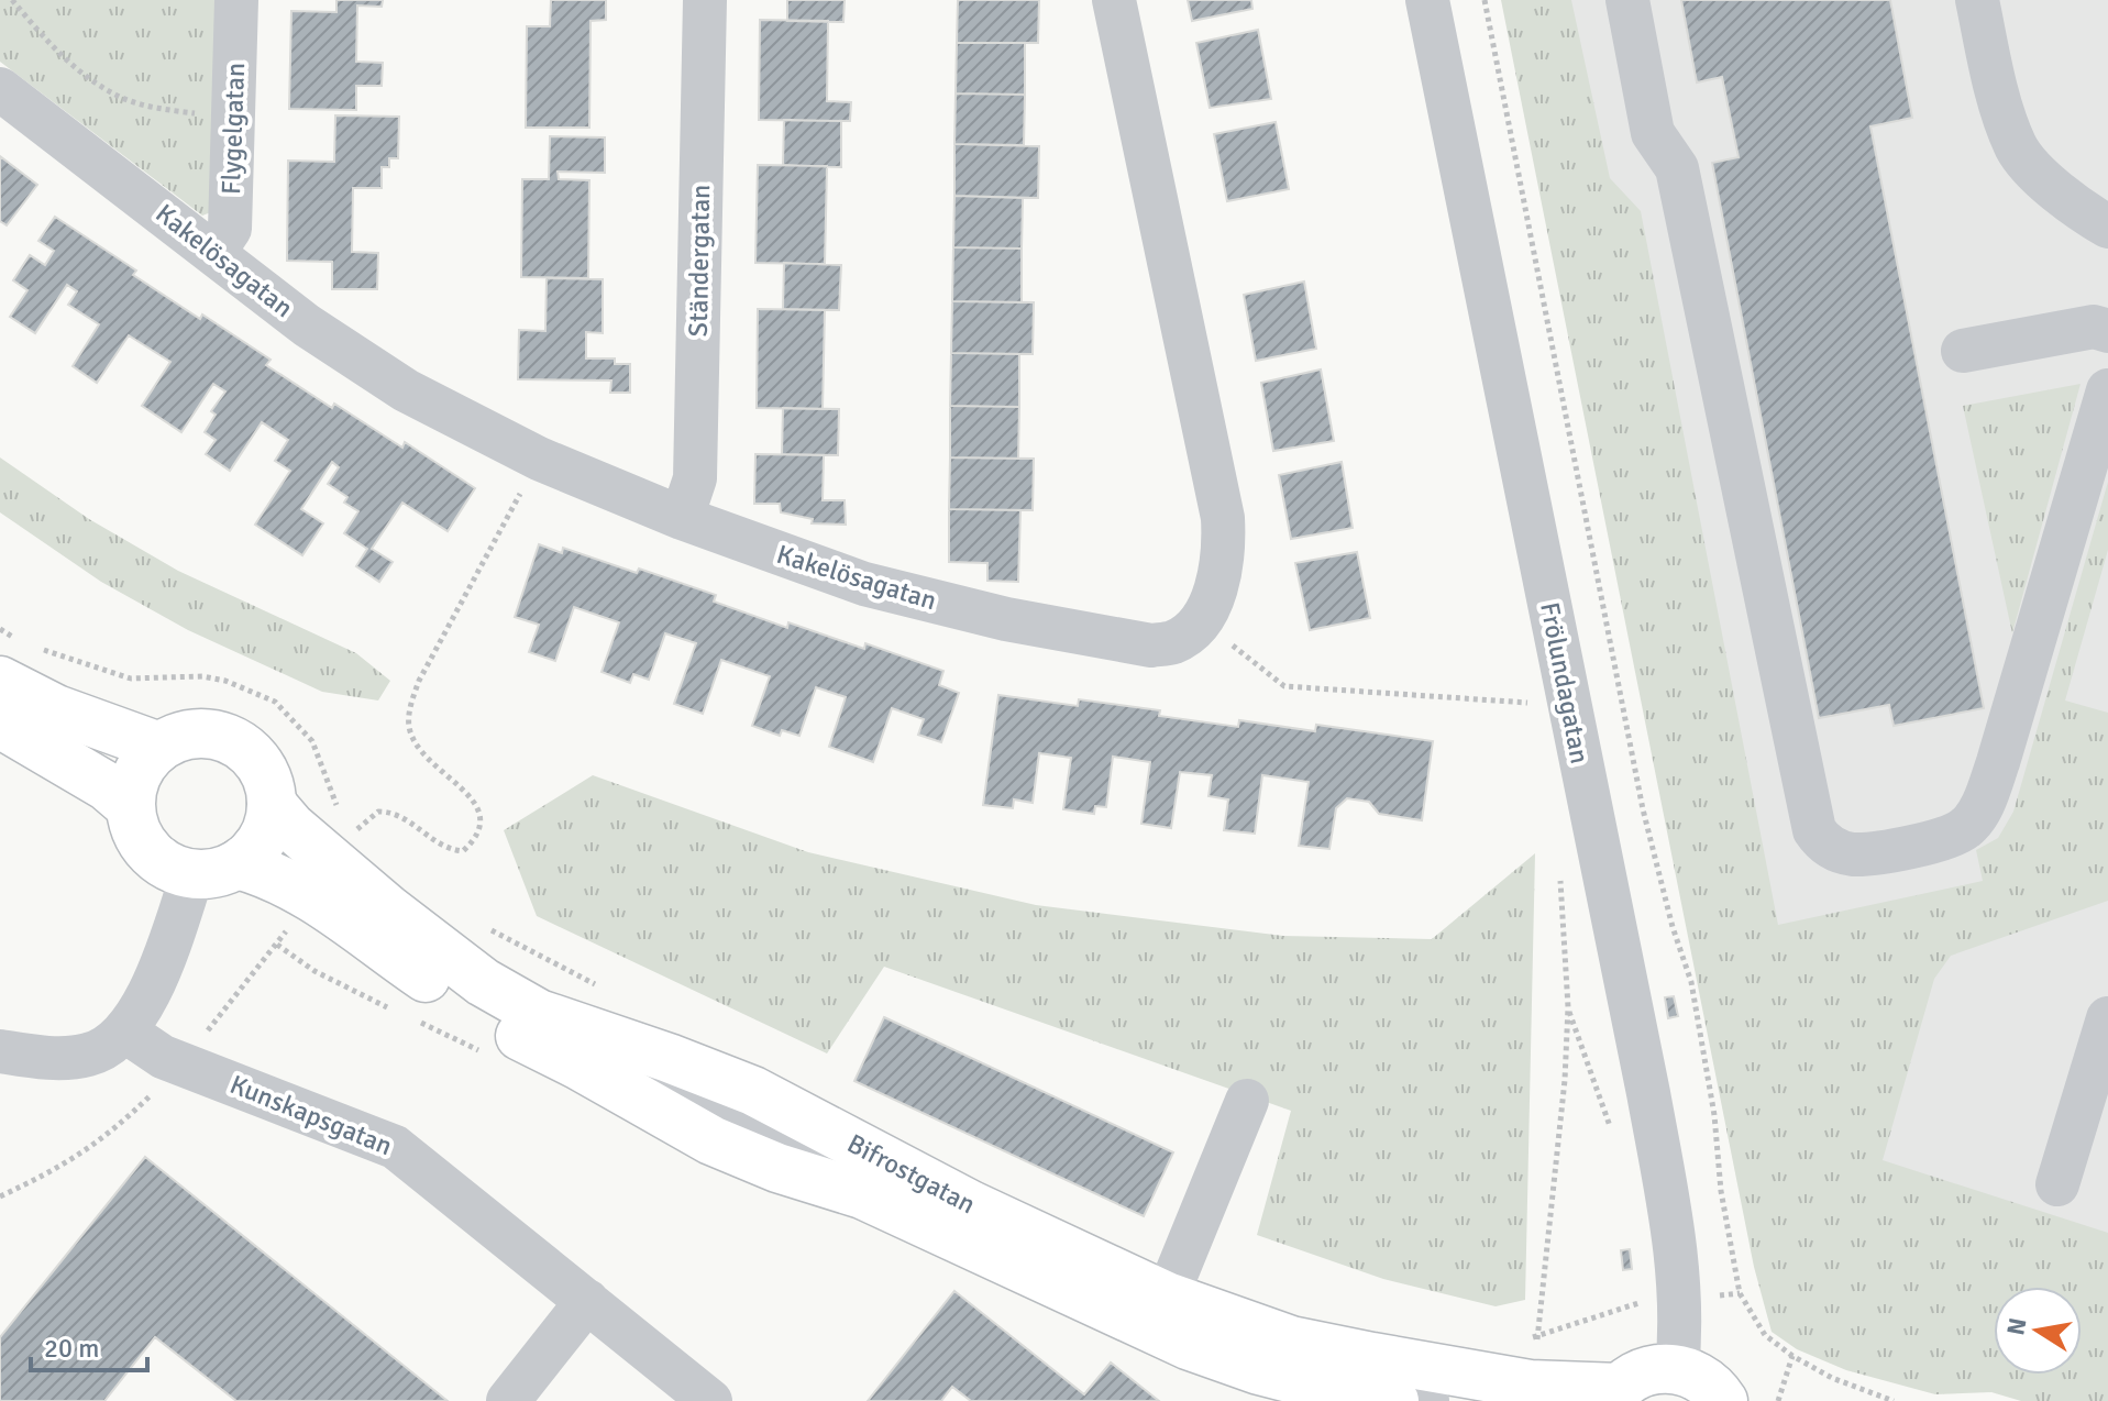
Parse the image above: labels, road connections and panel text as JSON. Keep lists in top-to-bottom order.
{
  "streets": {
    "main road": ["Bifrostgatan"],
    "street": [
      "Flygelgatan",
      "Kakelösagatan",
      "Ständergatan",
      "Frölundagatan",
      "Kunskapsgatan"
    ]
  },
  "crossings": [
    ["Flygelgatan", "Kakelösagatan"],
    ["Kakelösagatan", "Ständergatan"],
    ["Frölundagatan", "Bifrostgatan"]
  ],
  "scale_bar": "20 m",
  "north": "left"
}
